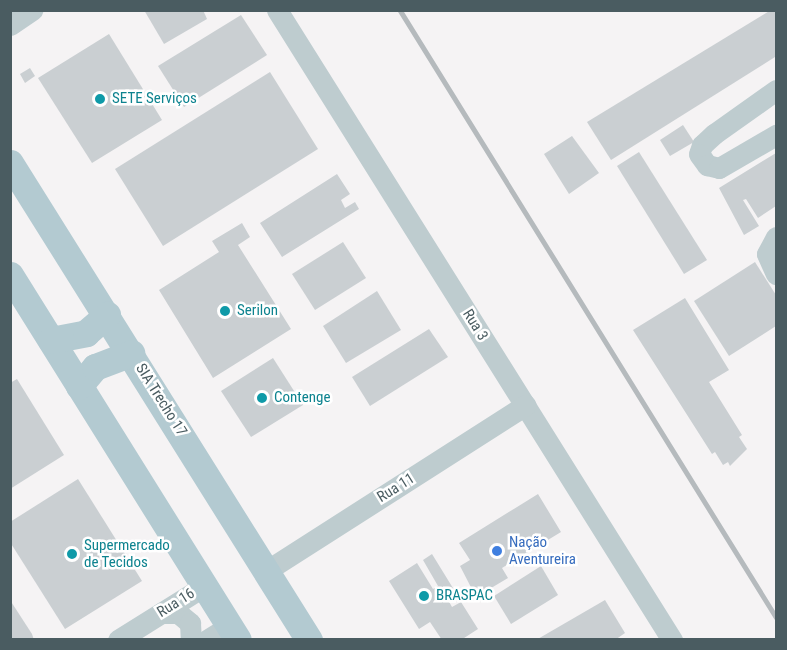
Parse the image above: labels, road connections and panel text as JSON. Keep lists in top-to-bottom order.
{
  "streets": {
    "main road": ["SIA Trecho 17"],
    "street": ["Rua 3", "Rua 11", "Rua 16"]
  },
  "crossings": [
    ["Rua 3", "Rua 11"],
    ["SIA Trecho 17", "Rua 11"]
  ],
  "places": [
    "SETE Serviços",
    "Serilon",
    "Contenge",
    "Nação Aventureira",
    "Supermercado de Tecidos",
    "BRASPAC"
  ]
}
